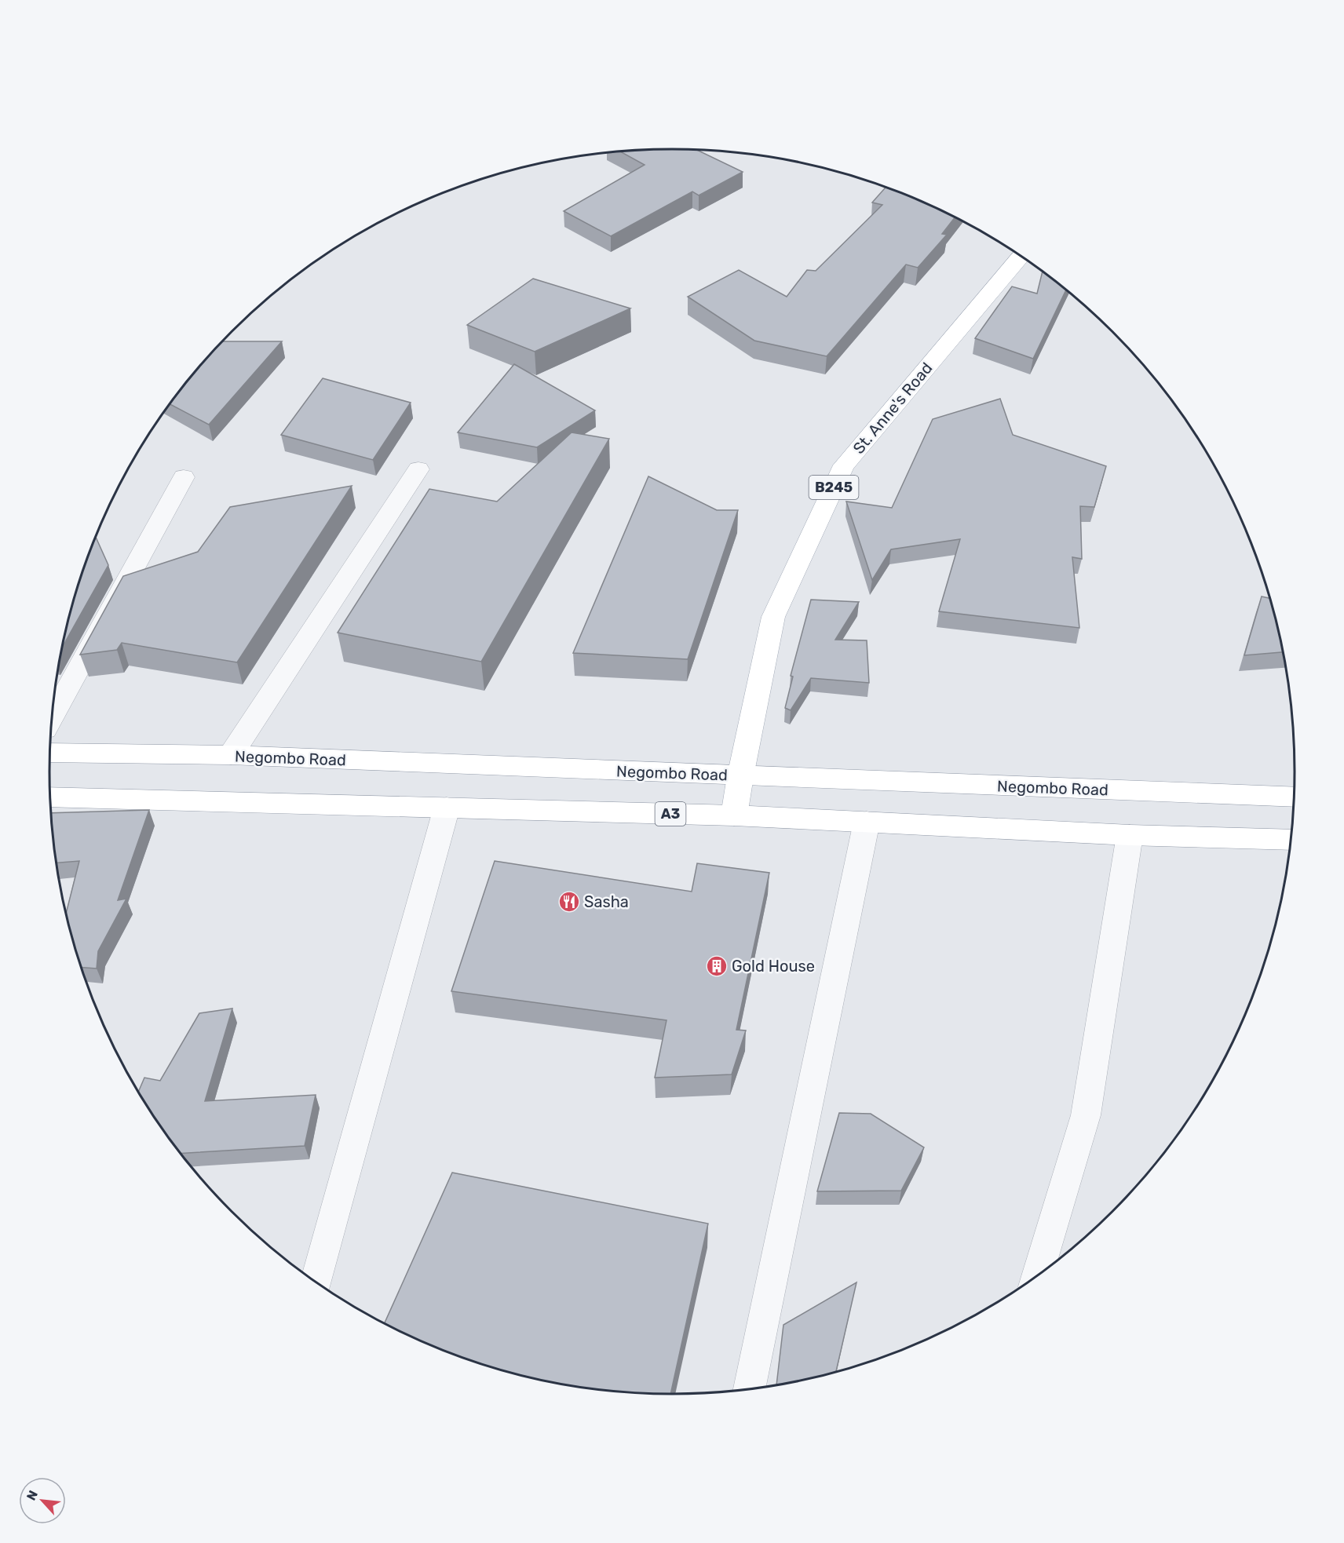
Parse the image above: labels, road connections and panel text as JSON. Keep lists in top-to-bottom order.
{
  "streets": {
    "main road": [
      "St. Anne's Road",
      "B245",
      "Negombo Road",
      "A3"
    ]
  },
  "crossings": [
    ["St. Anne's Road", "Negombo Road"],
    ["St. Anne's Road", "A3"]
  ],
  "places": {
    "restaurant": ["Sasha"],
    "building": ["Gold House"]
  },
  "north": "top left"
}
